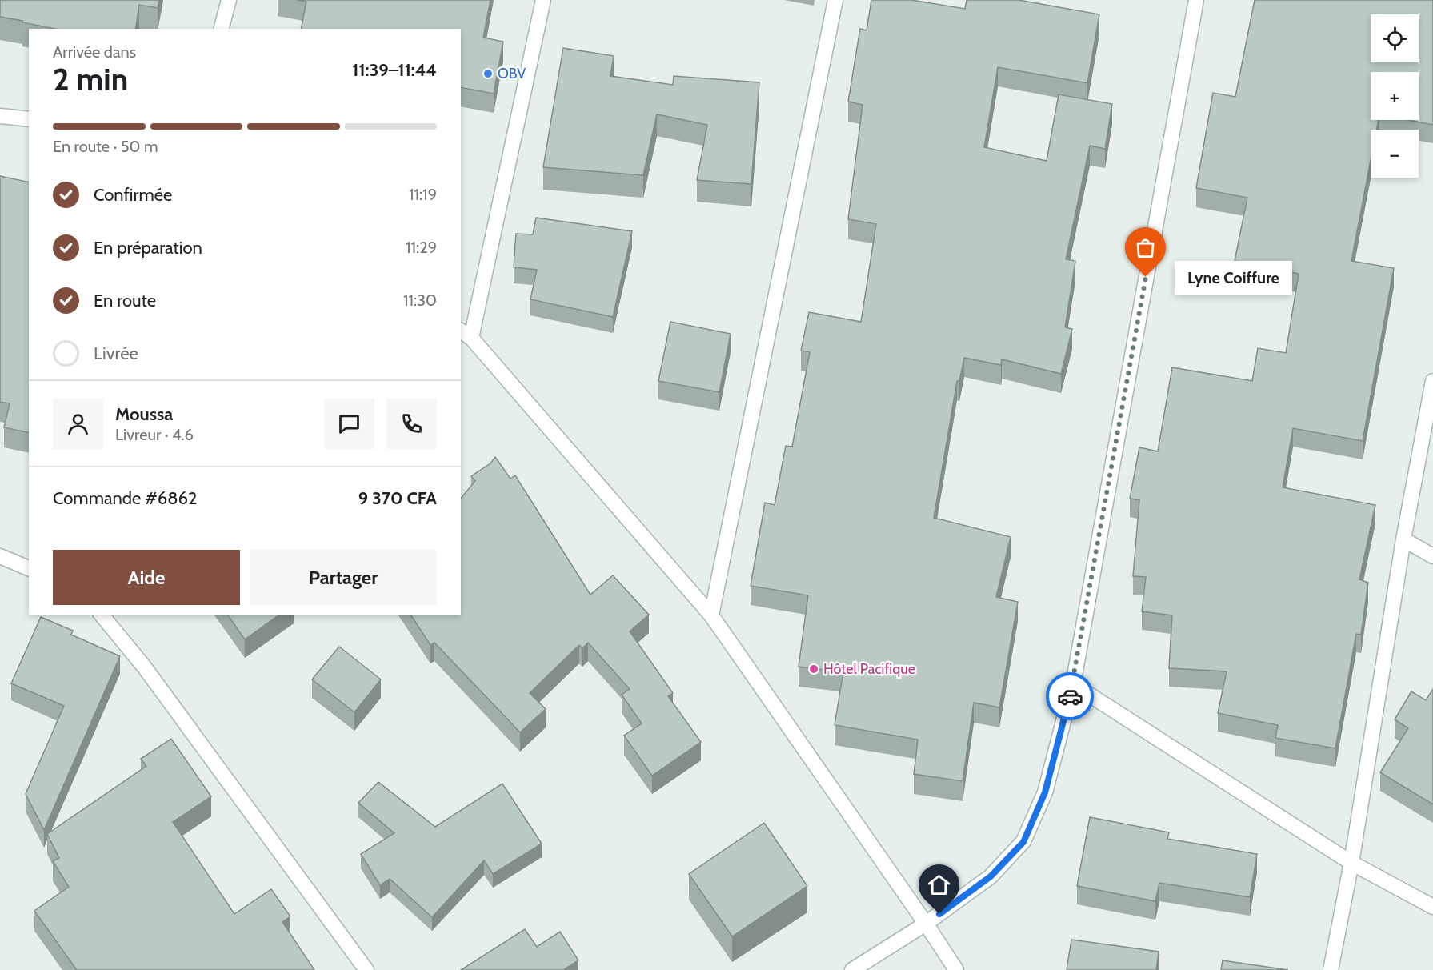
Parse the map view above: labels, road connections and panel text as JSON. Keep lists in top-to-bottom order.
{
  "places": ["OBV", "Lyne Coiffure", "Hôtel Pacifique"],
  "page": {
    "map_buttons": ["+", "−"],
    "heading": ["2 min", "Arrivée dans", "11:39–11:44"],
    "panel": [
      "Moussa",
      "Livreur · 4.6",
      "Commande #6862",
      "9 370 CFA"
    ],
    "bar": "En route · 50 m",
    "list": [
      ["Confirmée", "11:19"],
      ["En préparation", "11:29"],
      ["En route", "11:30"],
      "Livrée"
    ],
    "bubble": "Lyne Coiffure",
    "buttons": ["Aide", "Partager"]
  }
}
